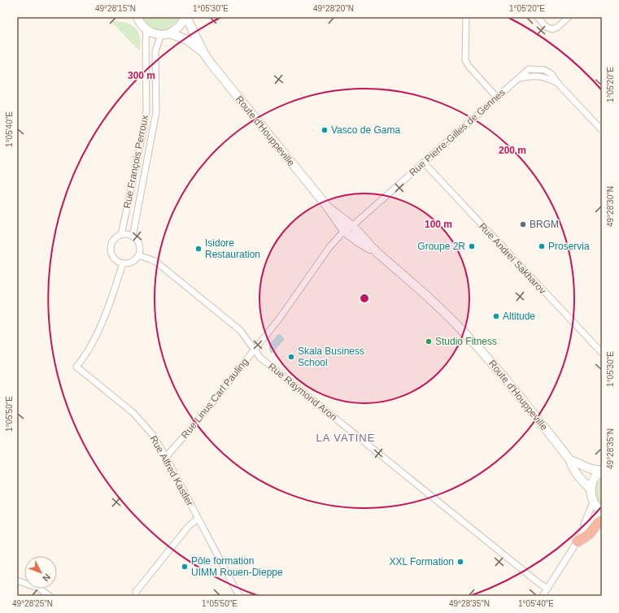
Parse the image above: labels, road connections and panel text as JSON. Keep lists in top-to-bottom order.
{
  "streets": {
    "street": [
      "Route d'Houppeville",
      "Rue Pierre-Gilles de Gennes",
      "Rue François Perroux",
      "Rue Andreï Sakharov",
      "Rue Raymond Aron",
      "Rue Linus Carl Pauling",
      "Rue Alfred Kastler"
    ]
  },
  "crossings": [
    ["Route d'Houppeville", "Rue Pierre-Gilles de Gennes"],
    ["Route d'Houppeville", "Rue François Perroux"],
    ["Route d'Houppeville", "Rue Linus Carl Pauling"],
    ["Rue Pierre-Gilles de Gennes", "Rue Andreï Sakharov"],
    ["Rue François Perroux", "Rue Raymond Aron"],
    ["Rue François Perroux", "Rue Alfred Kastler"],
    ["Rue Raymond Aron", "Rue Linus Carl Pauling"],
    ["Rue Raymond Aron", "Rue Alfred Kastler"],
    ["Rue Linus Carl Pauling", "Rue Alfred Kastler"]
  ],
  "districts": ["LA VATINE"],
  "places": [
    "Vasco de Gama",
    "BRGM",
    "Groupe 2R",
    "Proservia",
    "Isidore Restauration",
    "Altitude",
    "Studio Fitness",
    "Skala Business School",
    "XXL Formation",
    "Pôle formation UIMM Rouen-Dieppe"
  ],
  "north": "bottom right",
  "coordinates": [
    "49°28'15\"N",
    "1°05'30\"E",
    "49°28'20\"N",
    "1°05'20\"E",
    "1°05'40\"E",
    "49°28'30\"N",
    "1°05'50\"E",
    "49°28'35\"N",
    "49°28'25\"N"
  ],
  "rings": ["300 m", "200 m", "100 m"]
}
